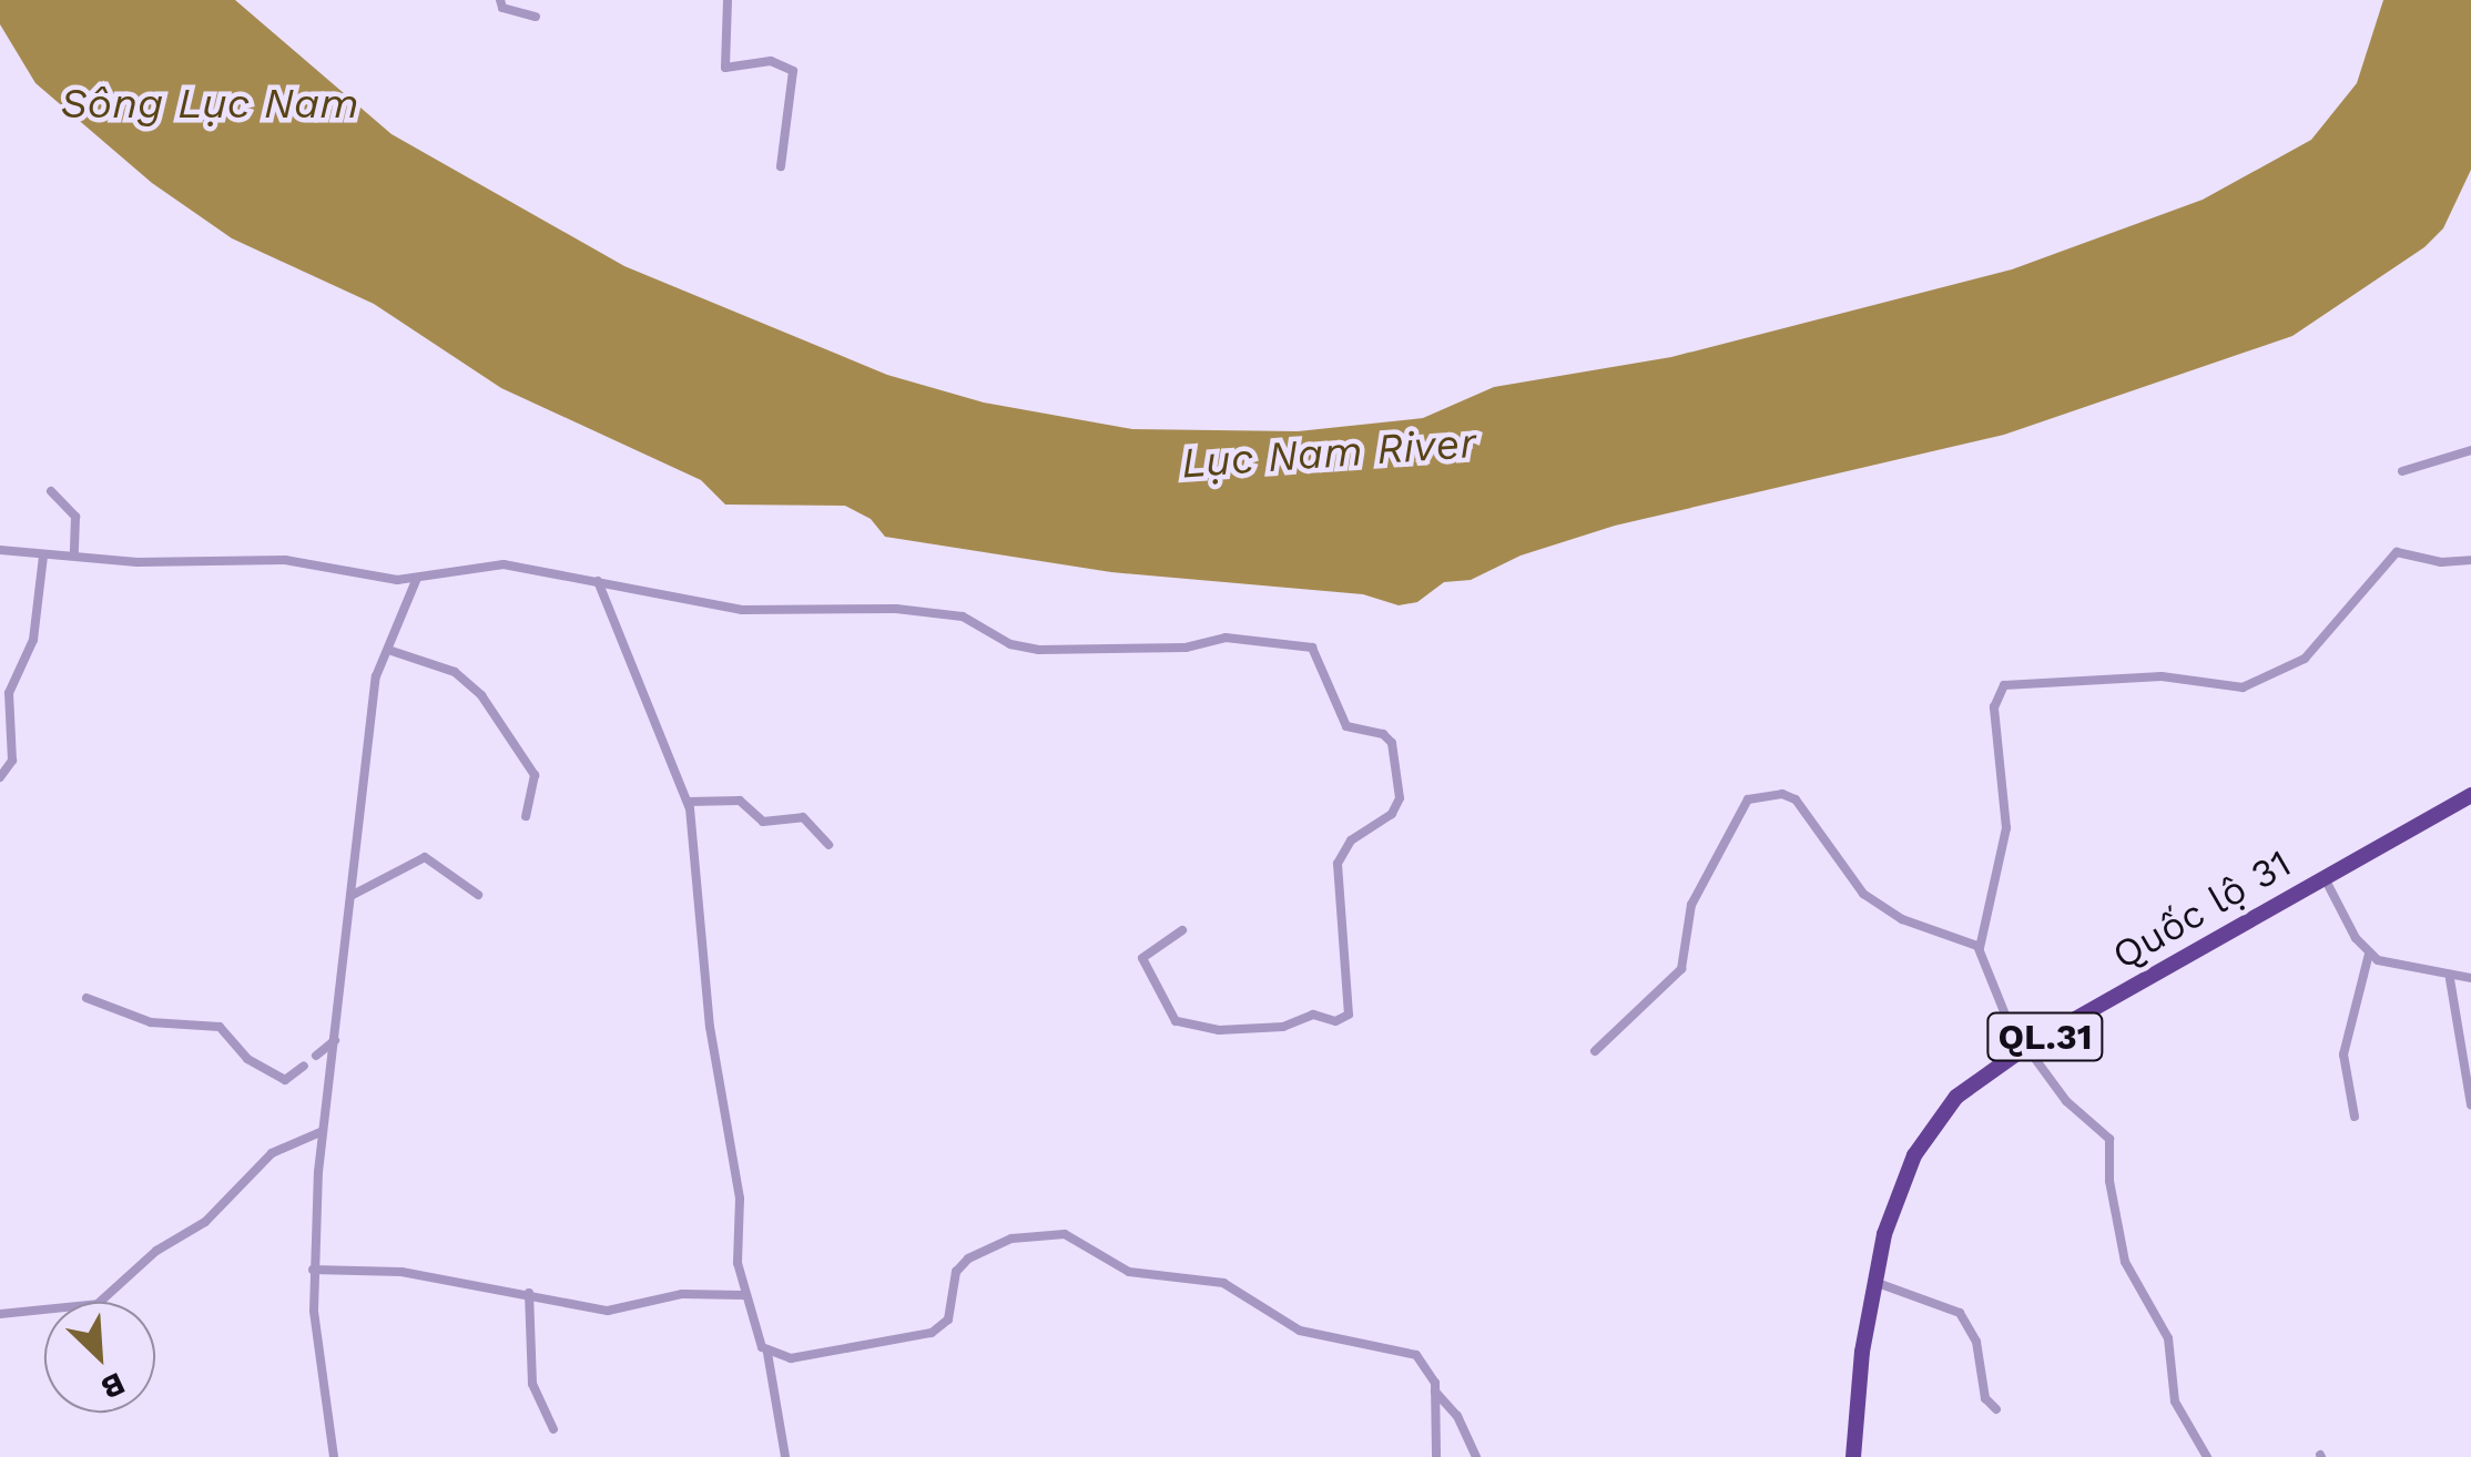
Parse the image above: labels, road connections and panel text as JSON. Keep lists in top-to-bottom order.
{
  "streets": {
    "highway": ["Quốc lộ 31", "QL.31"]
  },
  "water": ["Sông Lục Nam", "Lục Nam River"],
  "north": "bottom right"
}
